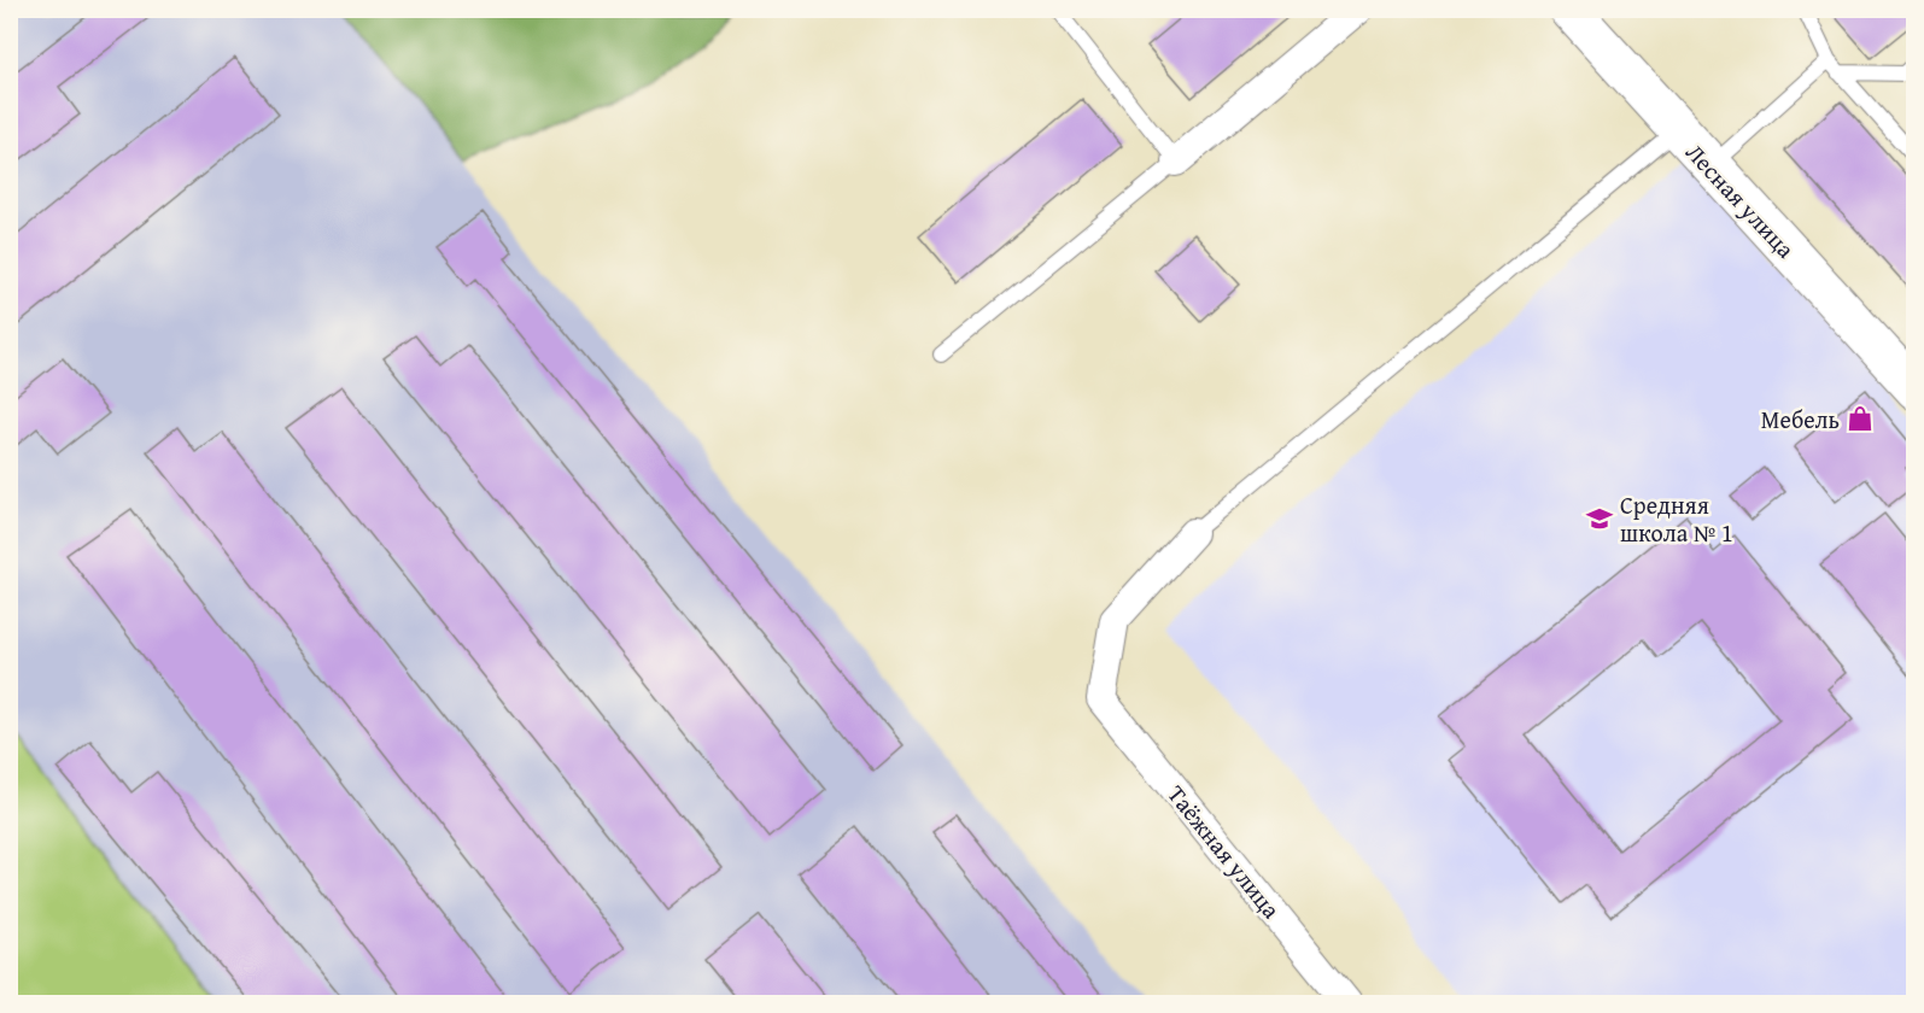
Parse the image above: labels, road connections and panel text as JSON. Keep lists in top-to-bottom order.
{
  "streets": {
    "street": ["Лесная улица", "Таёжная улица"]
  },
  "places": {
    "shop": ["Мебель"],
    "school or university": ["Средняя школа № 1"]
  }
}
